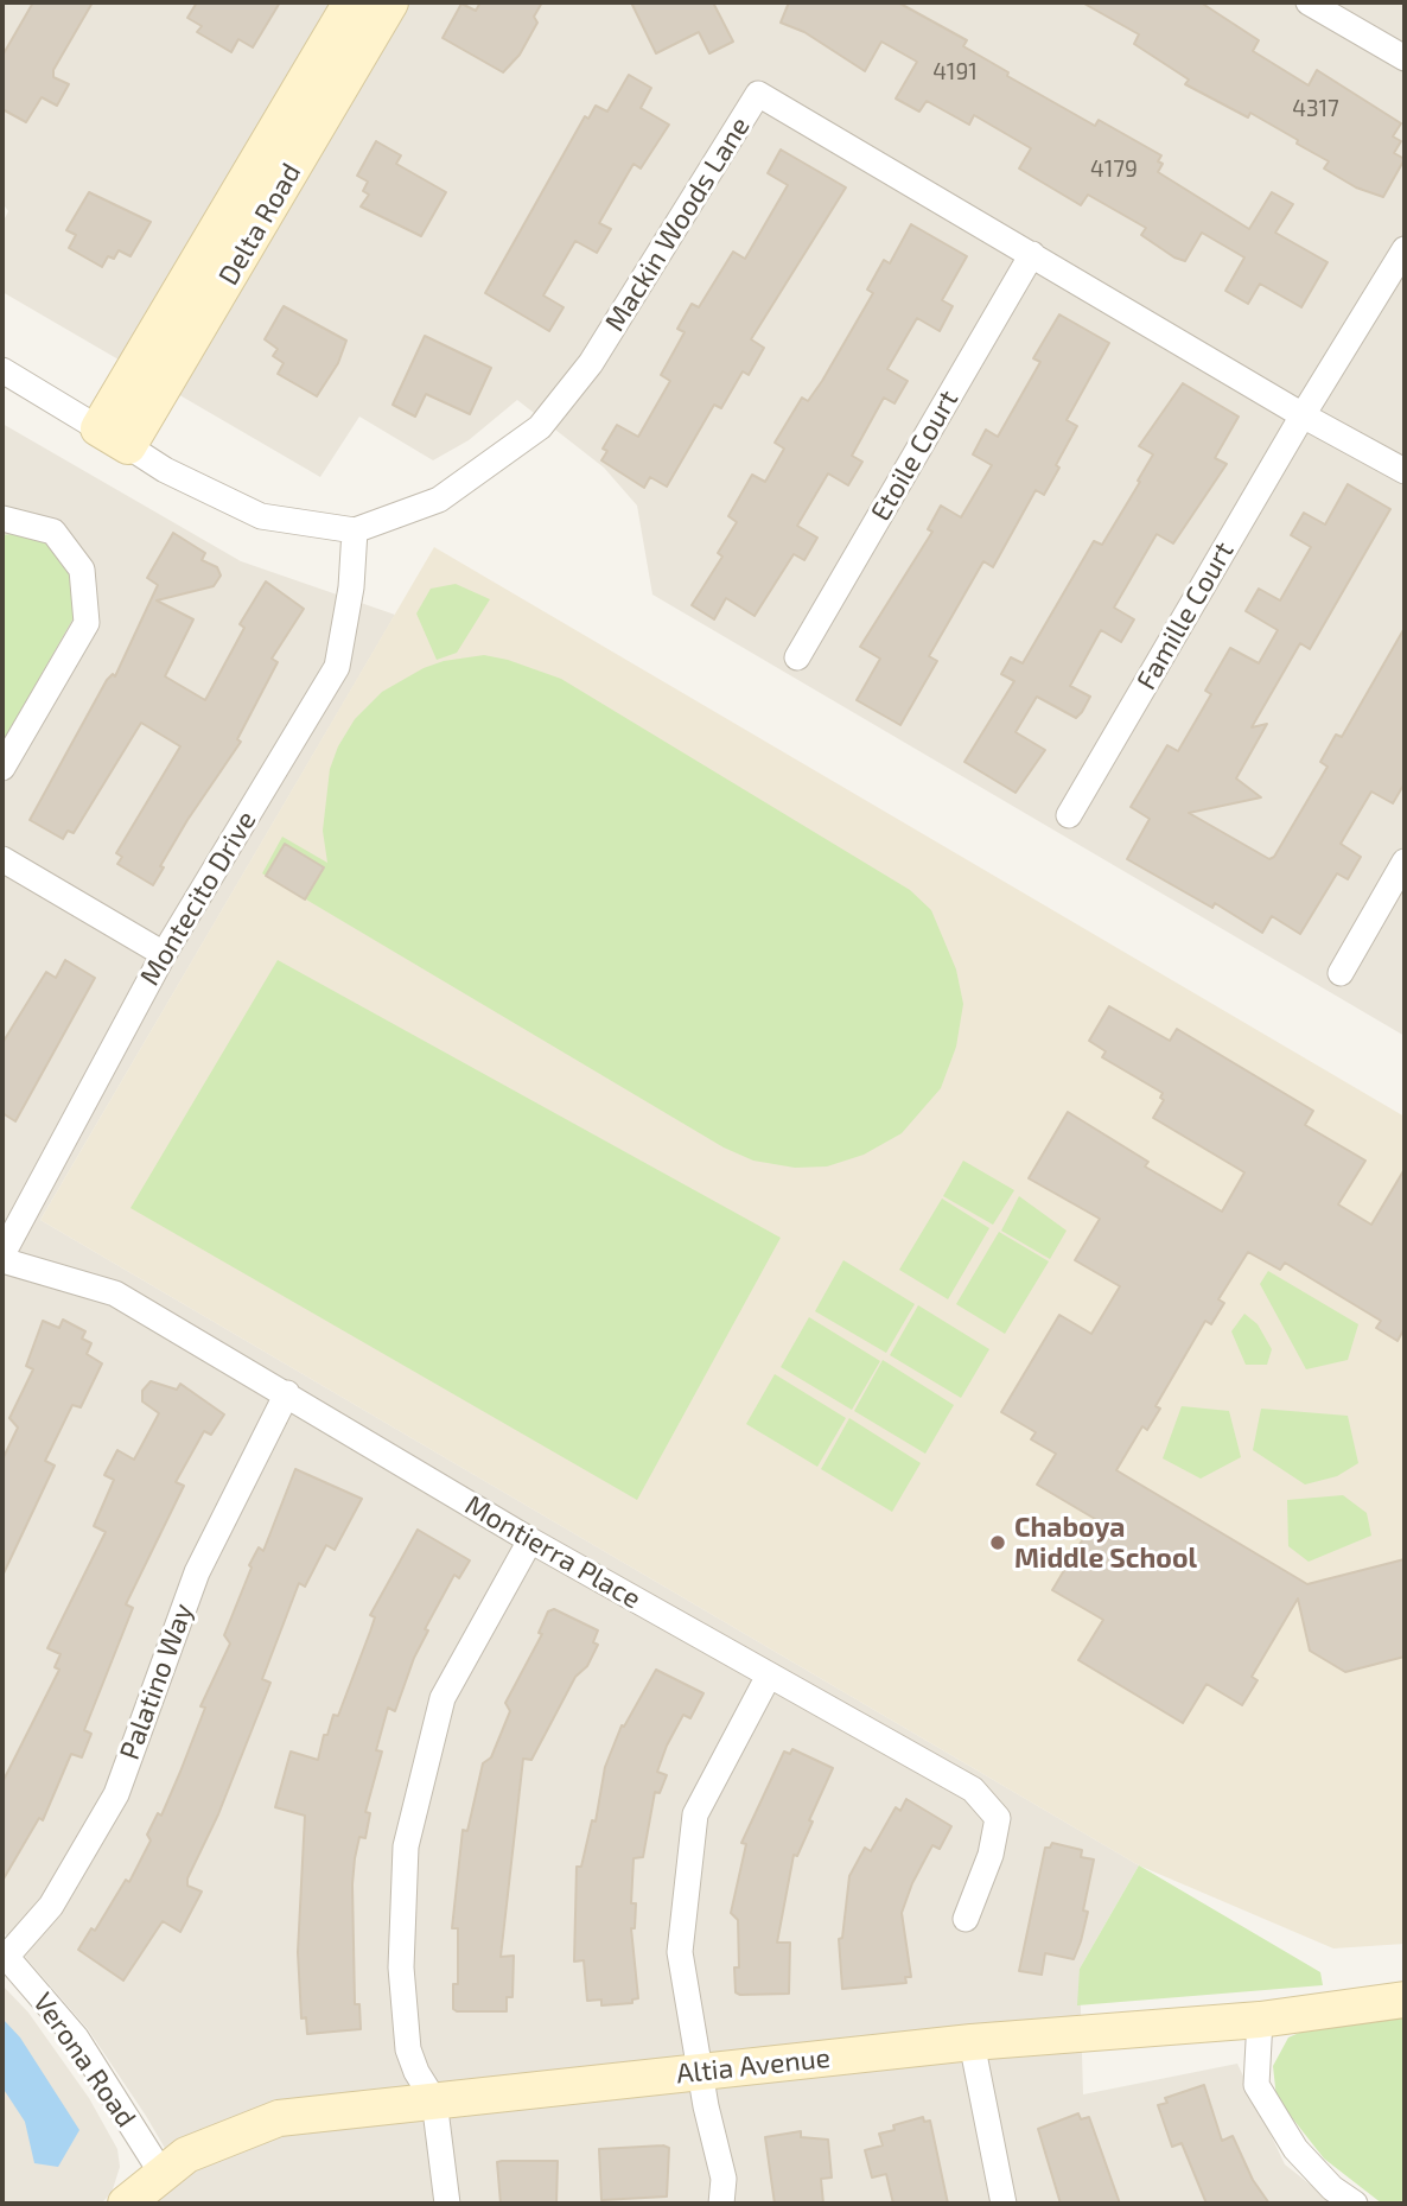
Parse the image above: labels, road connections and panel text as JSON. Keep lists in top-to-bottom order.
{
  "streets": {
    "street": [
      "Delta Road",
      "Mackin Woods Lane",
      "Etoile Court",
      "Famille Court",
      "Montecito Drive",
      "Montierra Place",
      "Palatino Way",
      "Verona Road",
      "Altia Avenue"
    ]
  },
  "crossings": [
    ["Delta Road", "Mackin Woods Lane"],
    ["Mackin Woods Lane", "Etoile Court"],
    ["Mackin Woods Lane", "Famille Court"],
    ["Mackin Woods Lane", "Montecito Drive"],
    ["Montecito Drive", "Montierra Place"],
    ["Montierra Place", "Palatino Way"],
    ["Palatino Way", "Verona Road"],
    ["Verona Road", "Altia Avenue"]
  ],
  "places": ["Chaboya Middle School"],
  "house_numbers": ["4191", "4317", "4179"]
}
